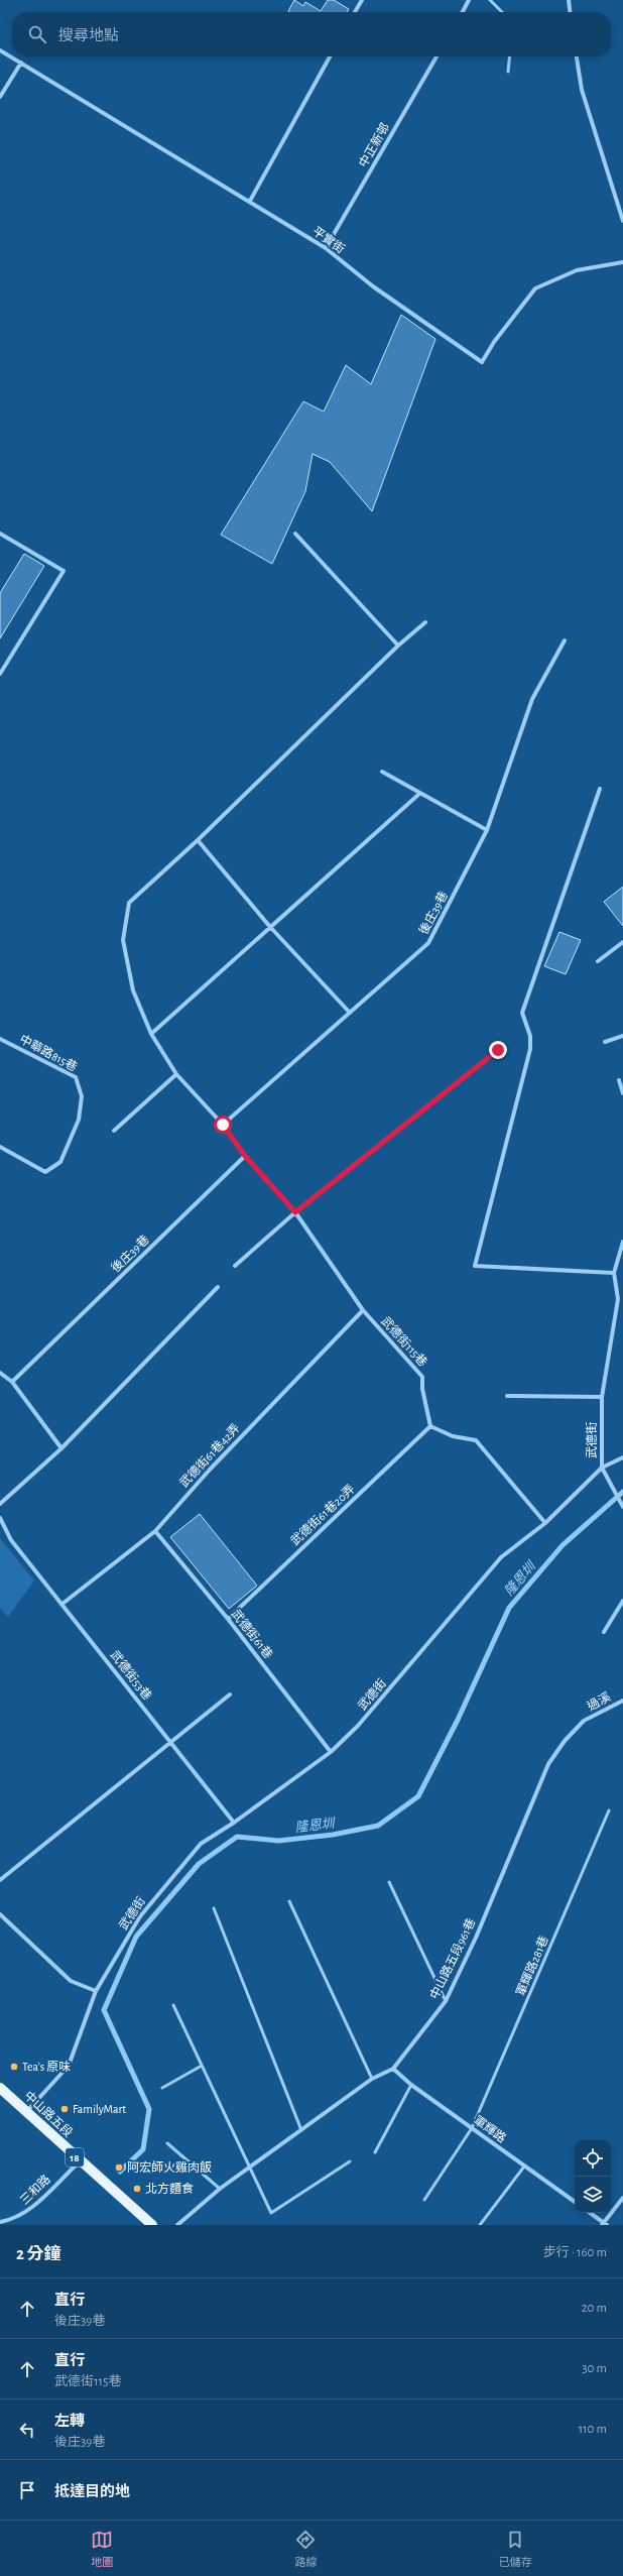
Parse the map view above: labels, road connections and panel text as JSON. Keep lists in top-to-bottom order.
{
  "streets": {
    "main road": ["中山路五段", "18"],
    "street": [
      "中正新邨",
      "平實街",
      "後庄39巷",
      "中華路815巷",
      "武德街115巷",
      "武德街",
      "武德街61巷42弄",
      "武德街61巷20弄",
      "武德街61巷",
      "武德街53巷",
      "過溪",
      "中山路五段961巷",
      "軍輝路",
      "三和路"
    ],
    "lane": ["軍輝路281巷"]
  },
  "crossings": [
    ["中正新邨", "平實街"],
    ["後庄39巷", "武德街115巷"],
    ["武德街115巷", "武德街61巷42弄"],
    ["武德街115巷", "武德街61巷20弄"],
    ["武德街", "武德街61巷"],
    ["武德街", "武德街53巷"],
    ["武德街", "中山路五段"],
    ["武德街61巷42弄", "武德街61巷"],
    ["武德街61巷42弄", "武德街53巷"],
    ["武德街61巷20弄", "武德街61巷"],
    ["過溪", "中山路五段961巷"],
    ["中山路五段961巷", "軍輝路"],
    ["軍輝路281巷", "軍輝路"],
    ["中山路五段", "三和路"]
  ],
  "water": ["隆恩圳"],
  "places": [
    "Tea's 原味",
    "FamilyMart",
    "阿宏師火雞肉飯",
    "北方麵食"
  ],
  "page": {
    "search": "搜尋地點",
    "heading": ["2 分鐘", "步行 · 160 m"],
    "list": [
      ["直行", "後庄39巷", "20 m"],
      ["直行", "武德街115巷", "30 m"],
      ["左轉", "後庄39巷", "110 m"],
      "抵達目的地"
    ],
    "nav": ["地圖", "路線", "已儲存"]
  }
}
